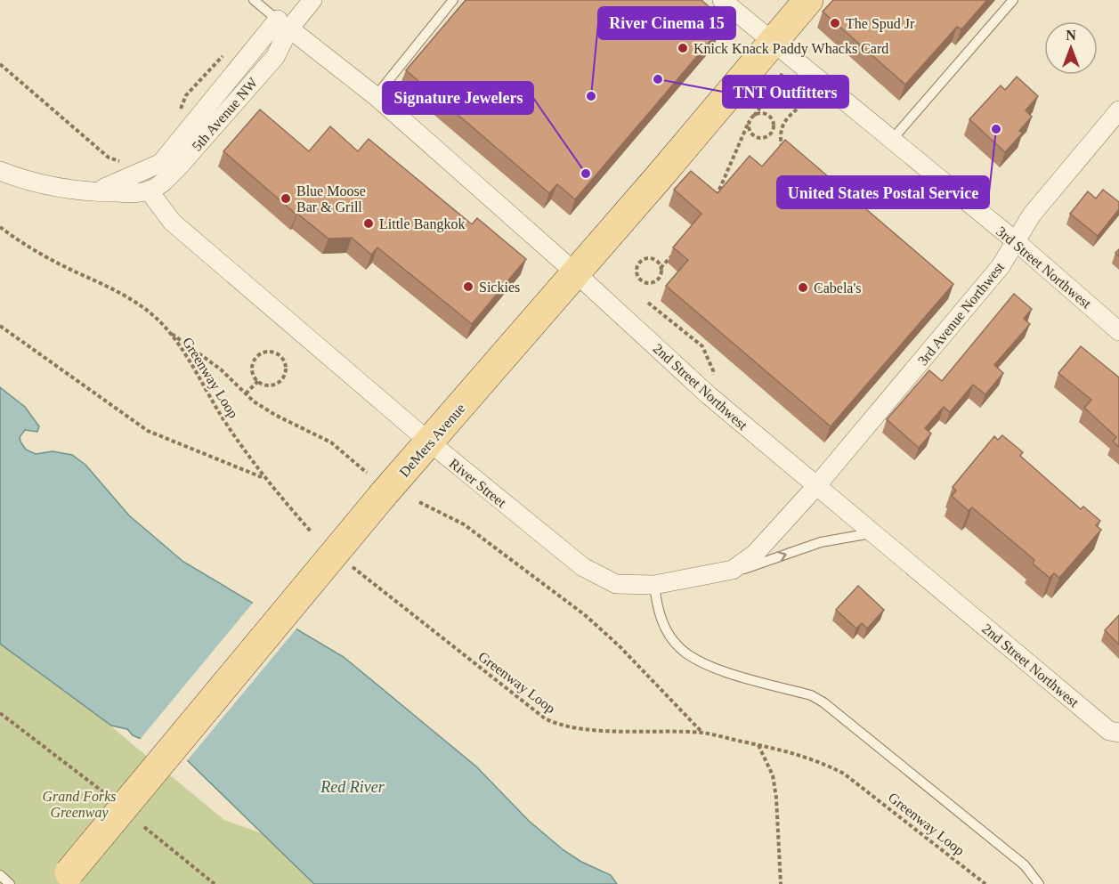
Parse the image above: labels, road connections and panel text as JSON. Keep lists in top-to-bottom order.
{
  "streets": {
    "main road": ["DeMers Avenue"],
    "street": [
      "5th Avenue NW",
      "3rd Street Northwest",
      "3rd Avenue Northwest",
      "2nd Street Northwest",
      "River Street"
    ],
    "path": ["Greenway Loop"]
  },
  "crossings": [
    ["5th Avenue NW", "2nd Street Northwest"],
    ["5th Avenue NW", "River Street"],
    ["3rd Street Northwest", "3rd Avenue Northwest"],
    ["3rd Street Northwest", "DeMers Avenue"],
    ["3rd Avenue Northwest", "2nd Street Northwest"],
    ["3rd Avenue Northwest", "River Street"],
    ["Greenway Loop", "DeMers Avenue"],
    ["2nd Street Northwest", "DeMers Avenue"],
    ["2nd Street Northwest", "River Street"],
    ["DeMers Avenue", "River Street"]
  ],
  "water": ["Red River"],
  "parks": ["Grand Forks Greenway"],
  "places": [
    "The Spud Jr",
    "Knick Knack Paddy Whacks Card",
    "TNT Outfitters",
    "River Cinema 15",
    "United States Postal Service",
    "Signature Jewelers",
    "Blue Moose Bar & Grill",
    "Little Bangkok",
    "Sickies",
    "Cabela's"
  ],
  "north": "top"
}
